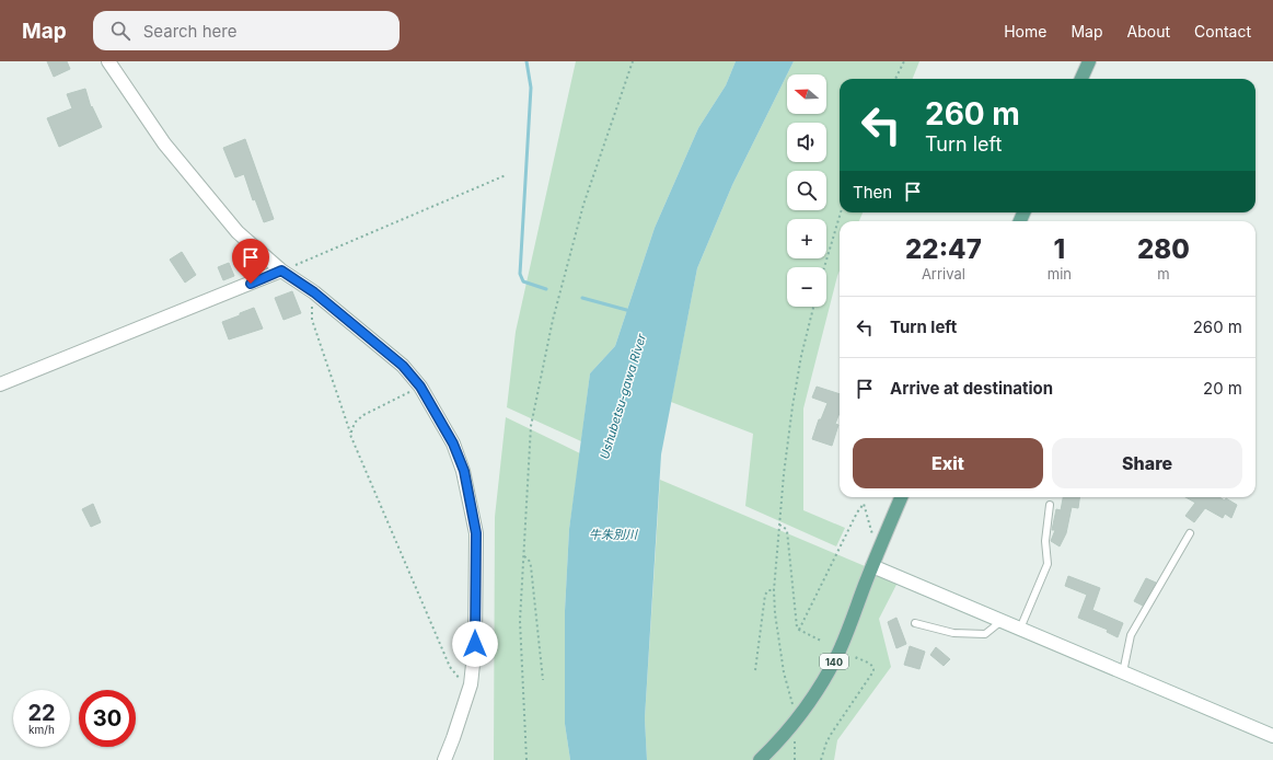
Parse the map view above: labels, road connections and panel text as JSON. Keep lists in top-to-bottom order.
{
  "streets": {
    "main road": ["140"]
  },
  "water": ["Ushubetsu-gawa River", "牛朱別川"],
  "north": "left",
  "page": {
    "header": "Map",
    "search": "Search here",
    "nav": [
      "Home",
      "Map",
      "About",
      "Contact"
    ],
    "map_buttons": ["+", "−"],
    "turn": ["260 m", "Turn left"],
    "then": "Then",
    "eta": [
      "22:47",
      "Arrival",
      "1",
      "min",
      "280",
      "m"
    ],
    "list": [
      {
        "name": "Turn left",
        "value": "260 m"
      },
      {
        "name": "Arrive at destination",
        "value": "20 m"
      }
    ],
    "buttons": ["Exit", "Share"],
    "speed": "22 km/h",
    "limit": "30"
  }
}
